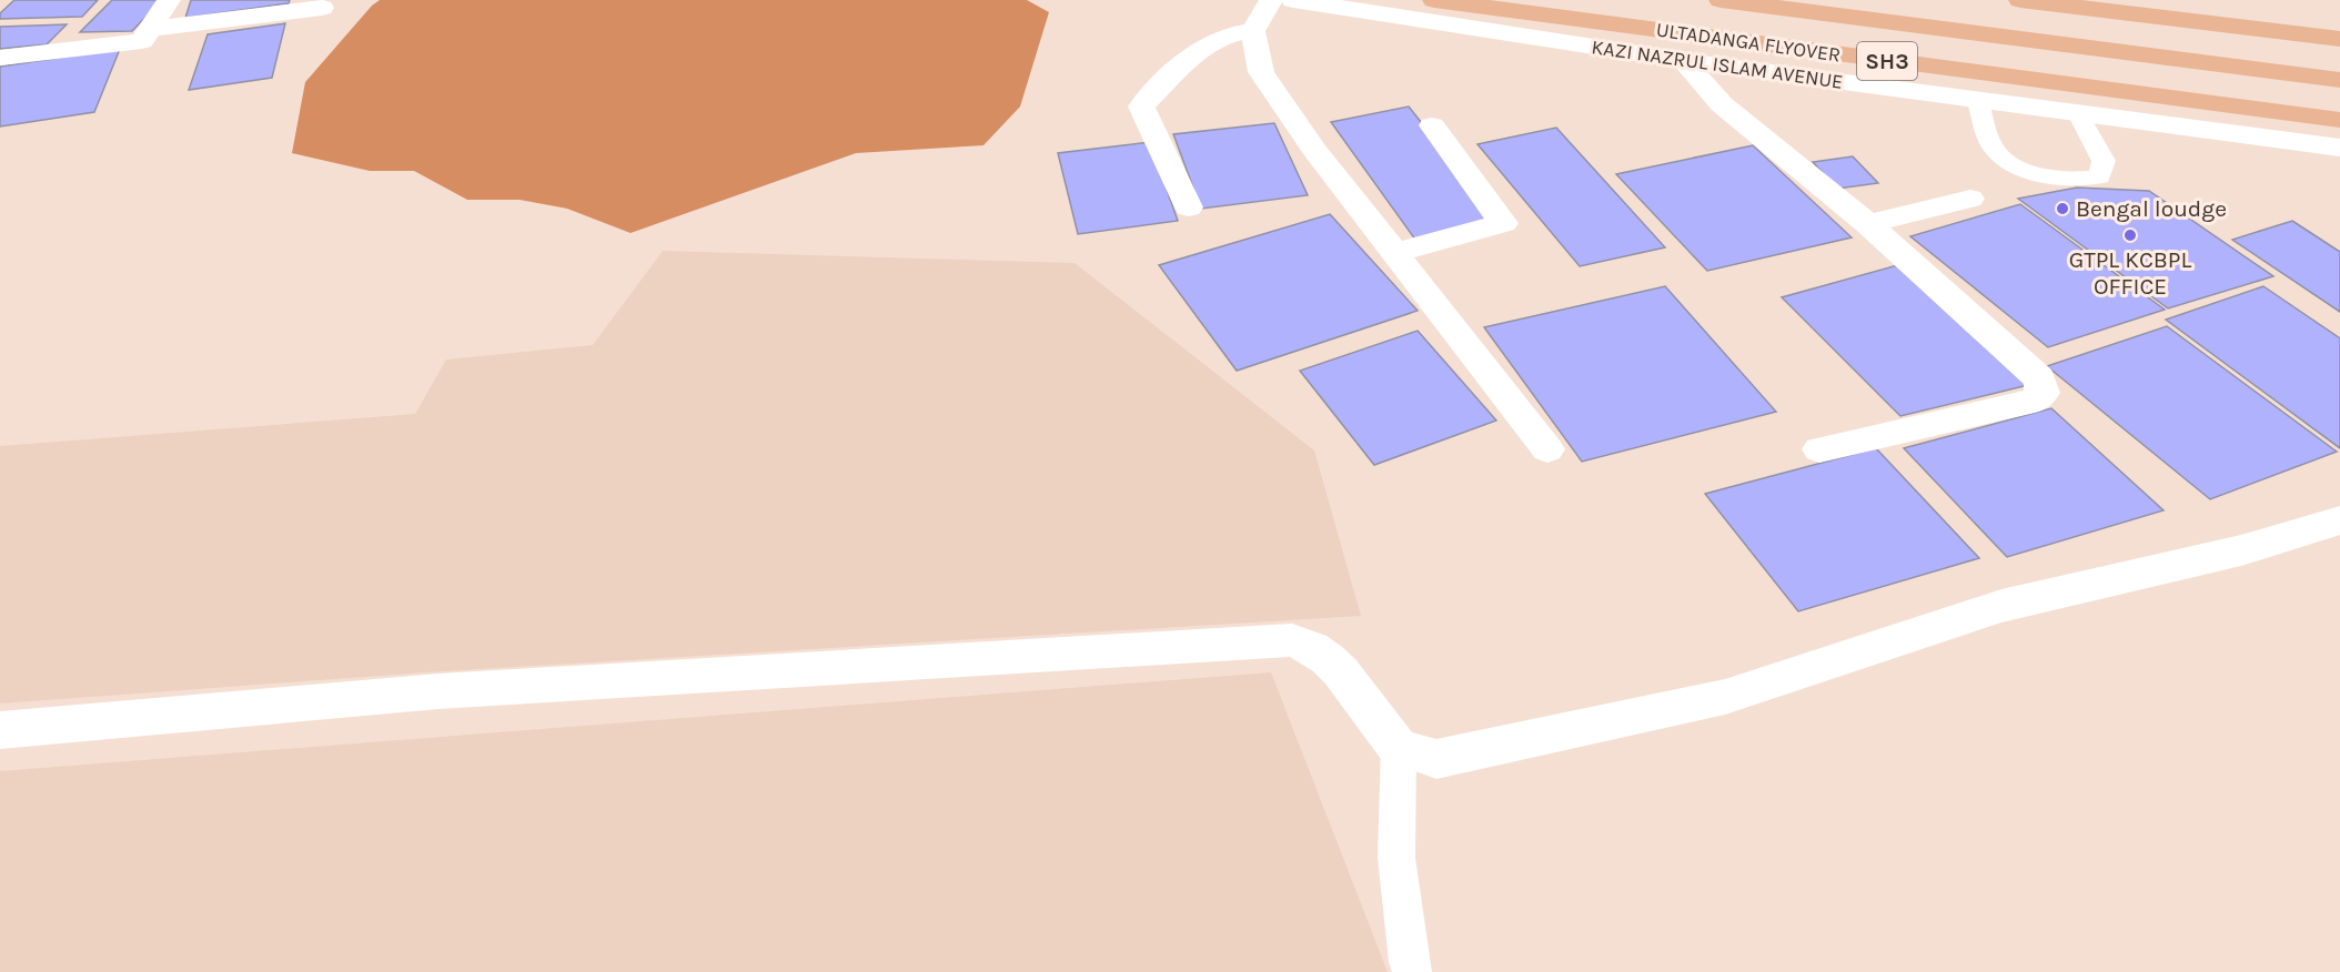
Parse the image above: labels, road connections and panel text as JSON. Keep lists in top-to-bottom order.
{
  "streets": {
    "main road": ["ULTADANGA FLYOVER", "SH3"],
    "street": ["KAZI NAZRUL ISLAM AVENUE"]
  },
  "places": ["Bengal loudge", "GTPL KCBPL OFFICE"]
}
